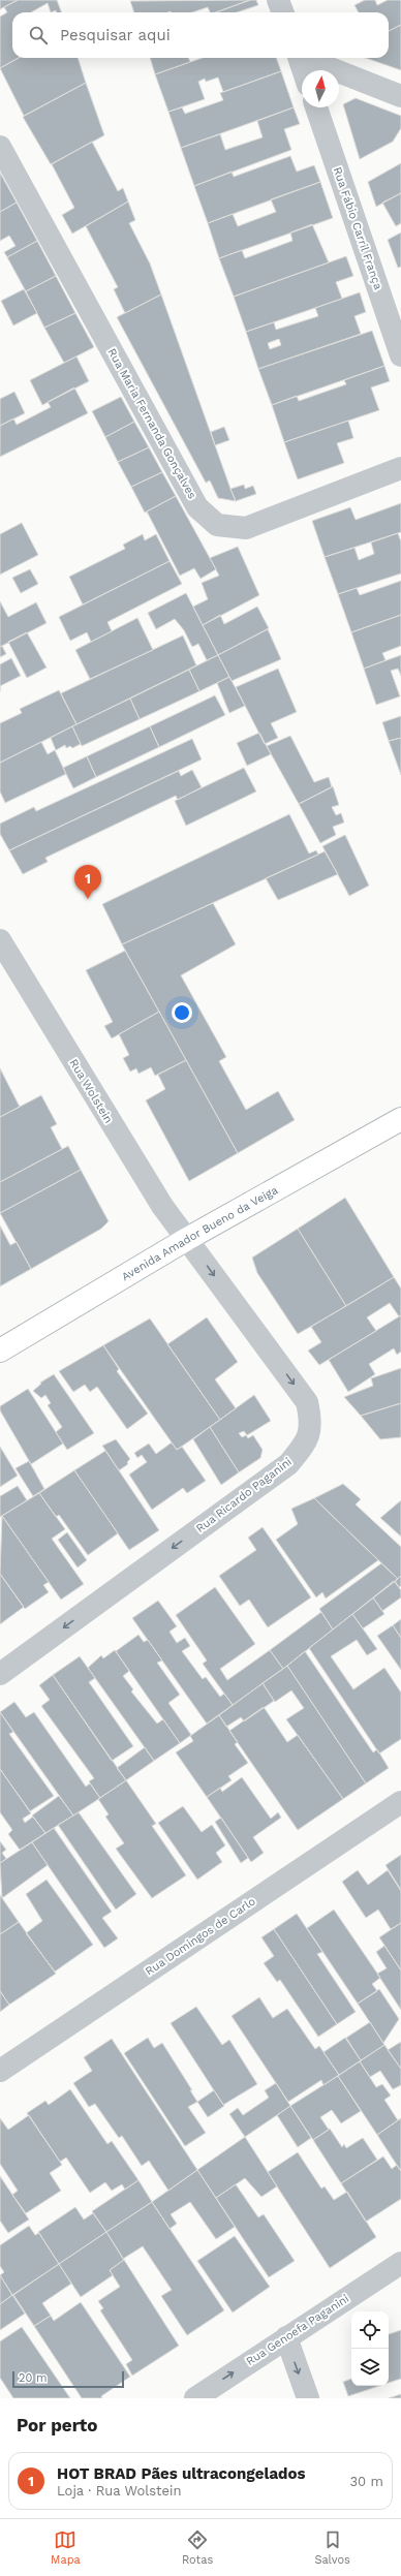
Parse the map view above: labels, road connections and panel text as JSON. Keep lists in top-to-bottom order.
{
  "streets": {
    "main road": ["Avenida Amador Bueno da Veiga"],
    "street": [
      "Rua Fábio Carril França",
      "Rua Maria Fernanda Gonçalves",
      "Rua Wolstein",
      "Rua Ricardo Paganini",
      "Rua Domingos de Carlo",
      "Rua Genoefa Paganini"
    ]
  },
  "crossings": [
    ["Rua Wolstein", "Avenida Amador Bueno da Veiga"],
    ["Rua Wolstein", "Rua Ricardo Paganini"],
    ["Avenida Amador Bueno da Veiga", "Rua Ricardo Paganini"]
  ],
  "one_way": ["Rua Genoefa Paganini"],
  "scale_bar": "20 m",
  "north": "top",
  "page": {
    "search": "Pesquisar aqui",
    "pins": "1",
    "scale": "20 m",
    "heading": "Por perto",
    "list": [
      {
        "mark": "1",
        "name": "HOT BRAD Pães ultracongelados",
        "note": "Loja · Rua Wolstein",
        "value": "30 m"
      }
    ],
    "nav": ["Mapa", "Rotas", "Salvos"]
  }
}
